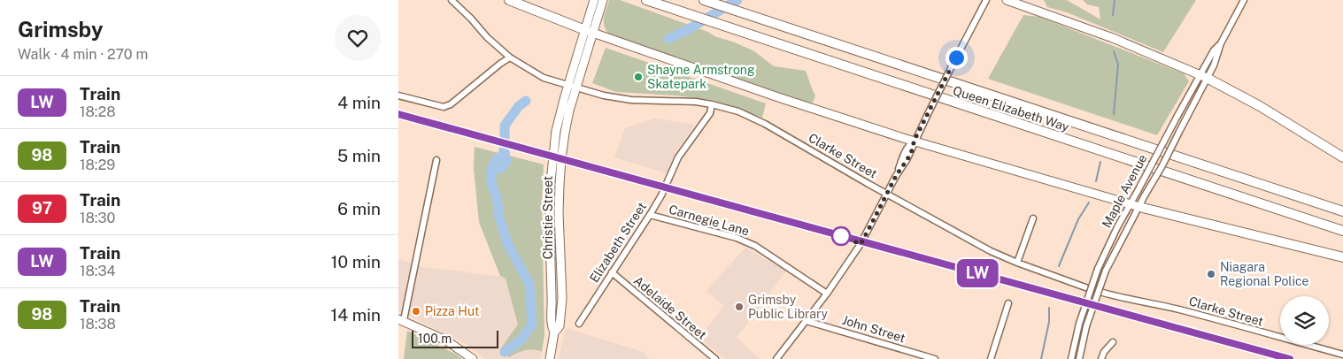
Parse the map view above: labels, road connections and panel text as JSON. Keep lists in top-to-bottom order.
{
  "streets": {
    "highway": ["Queen Elizabeth Way"],
    "main road": ["Christie Street"],
    "street": [
      "Clarke Street",
      "Maple Avenue",
      "Carnegie Lane",
      "Elizabeth Street",
      "Adelaide Street",
      "John Street"
    ]
  },
  "crossings": [
    ["Clarke Street", "Christie Street"],
    ["Clarke Street", "Elizabeth Street"],
    ["Carnegie Lane", "Elizabeth Street"],
    ["Elizabeth Street", "Adelaide Street"]
  ],
  "places": [
    "Shayne Armstrong Skatepark",
    "Niagara Regional Police",
    "Grimsby Public Library",
    "Pizza Hut"
  ],
  "scale_bar": "100 m",
  "page": {
    "heading": ["Grimsby", "Walk · 4 min · 270 m"],
    "on_map": "LW",
    "list": [
      {
        "mark": "LW",
        "name": "Train",
        "note": "18:28",
        "value": "4 min"
      },
      {
        "mark": "98",
        "name": "Train",
        "note": "18:29",
        "value": "5 min"
      },
      {
        "mark": "97",
        "name": "Train",
        "note": "18:30",
        "value": "6 min"
      },
      {
        "mark": "LW",
        "name": "Train",
        "note": "18:34",
        "value": "10 min"
      },
      {
        "mark": "98",
        "name": "Train",
        "note": "18:38",
        "value": "14 min"
      }
    ],
    "scale": "100 m"
  }
}
